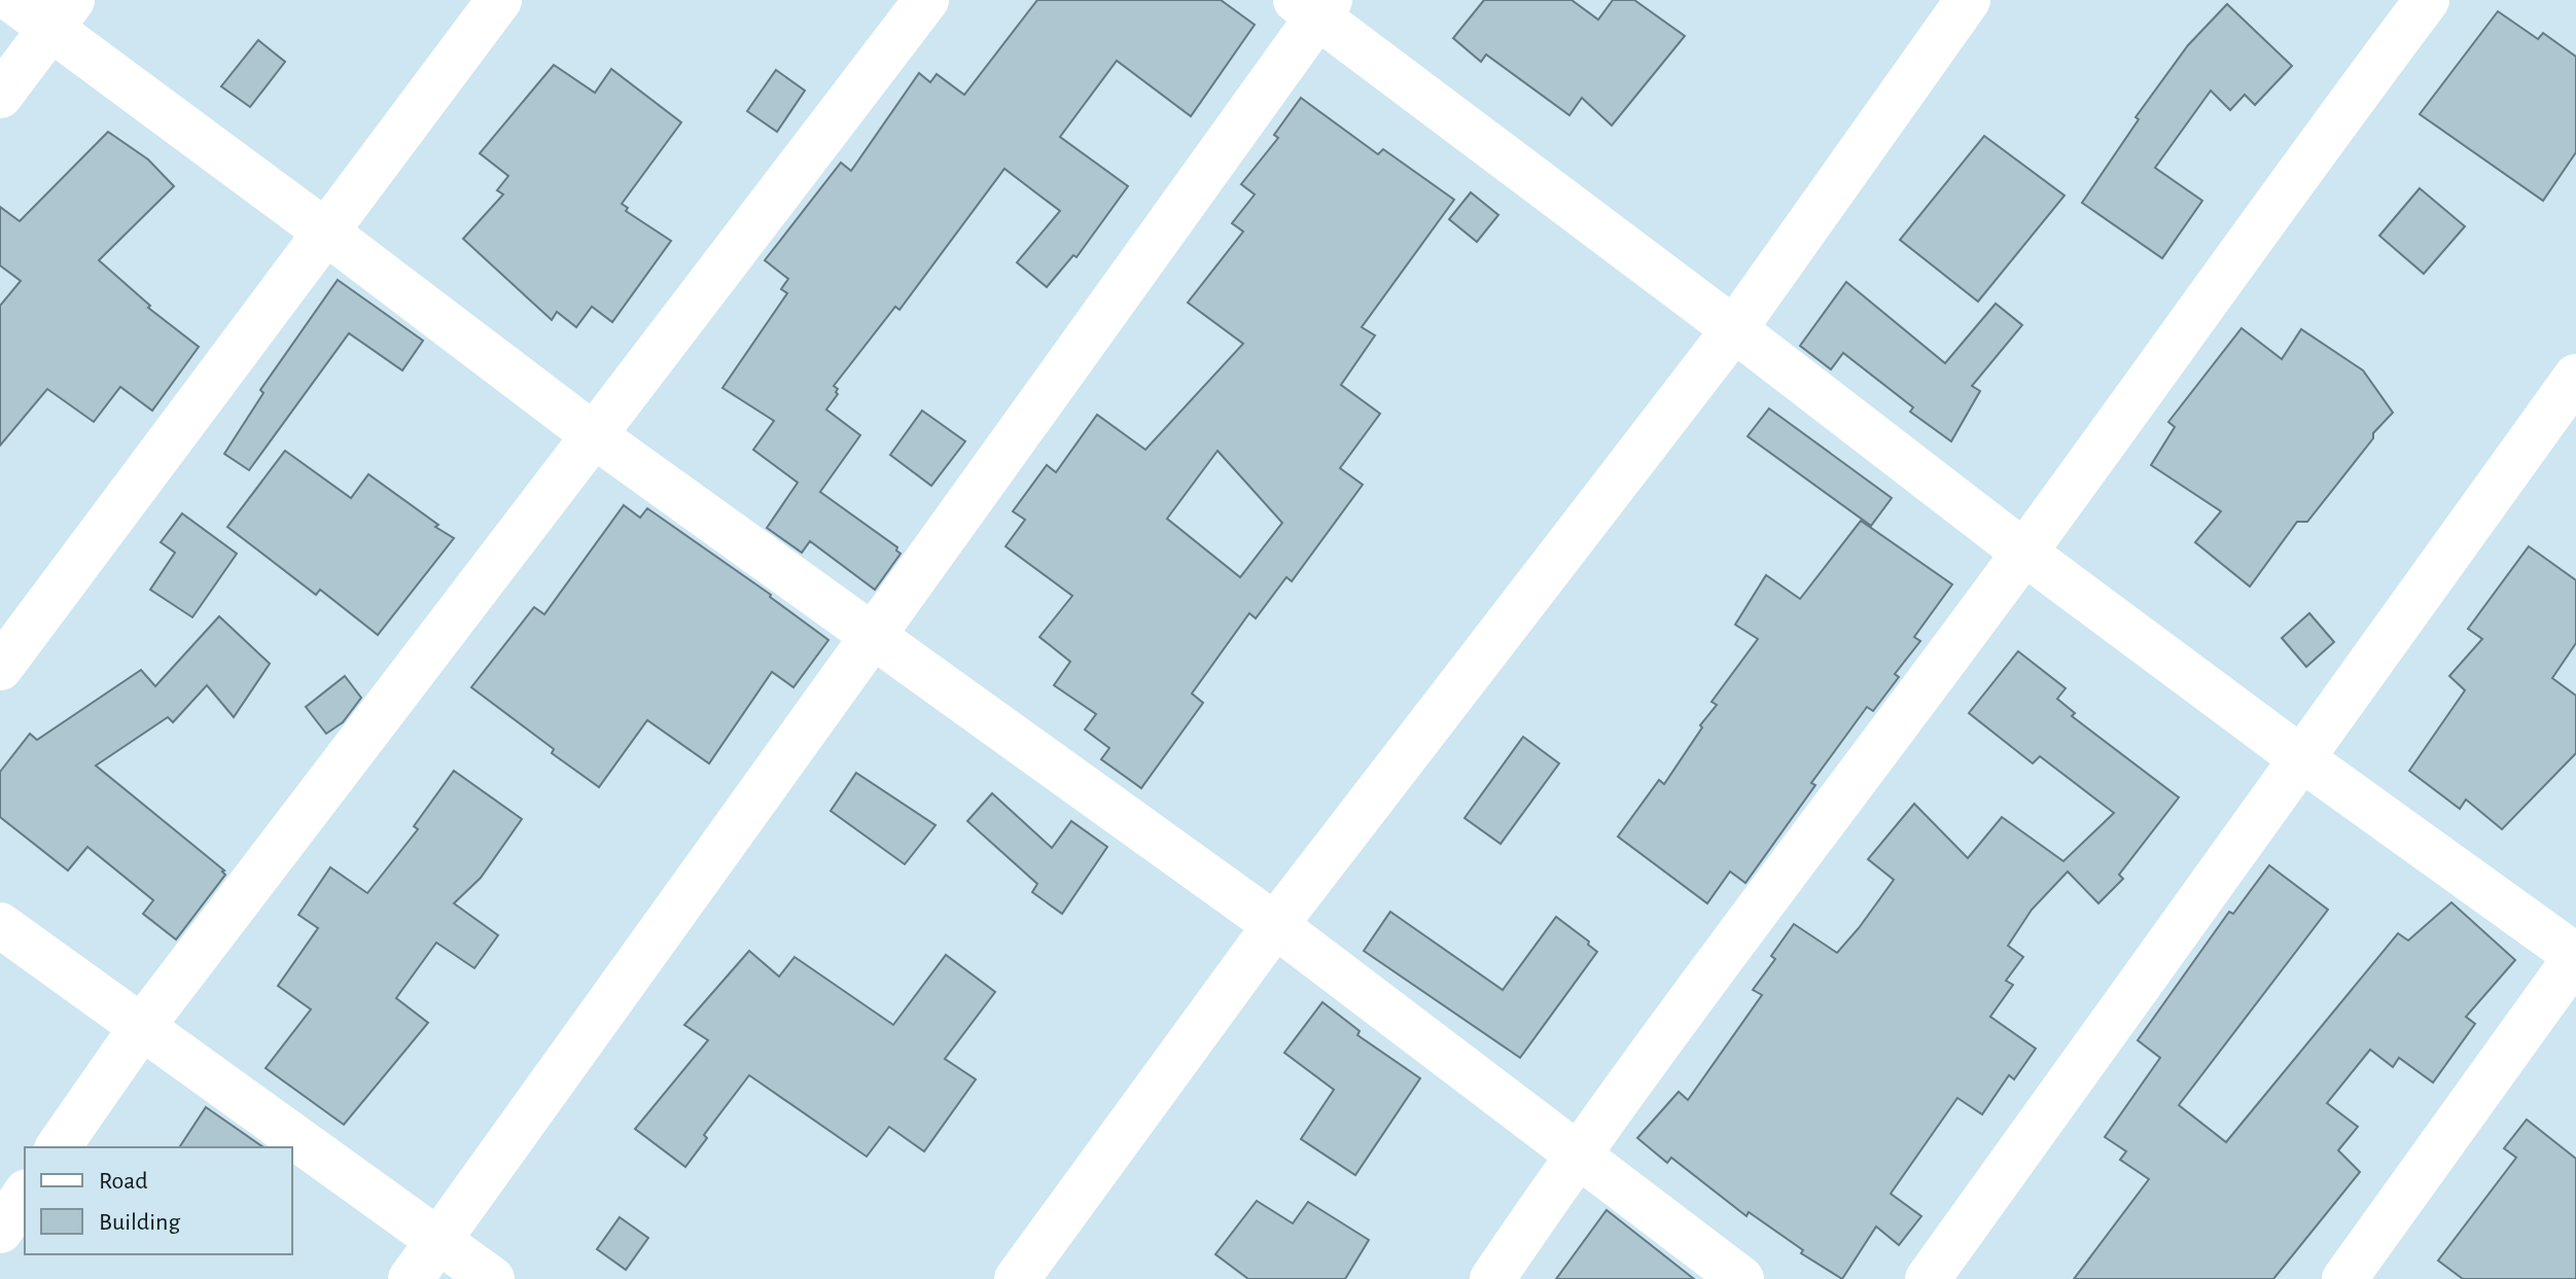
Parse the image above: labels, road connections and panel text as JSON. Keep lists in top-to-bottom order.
{
  "legend": ["Road", "Building"]
}
